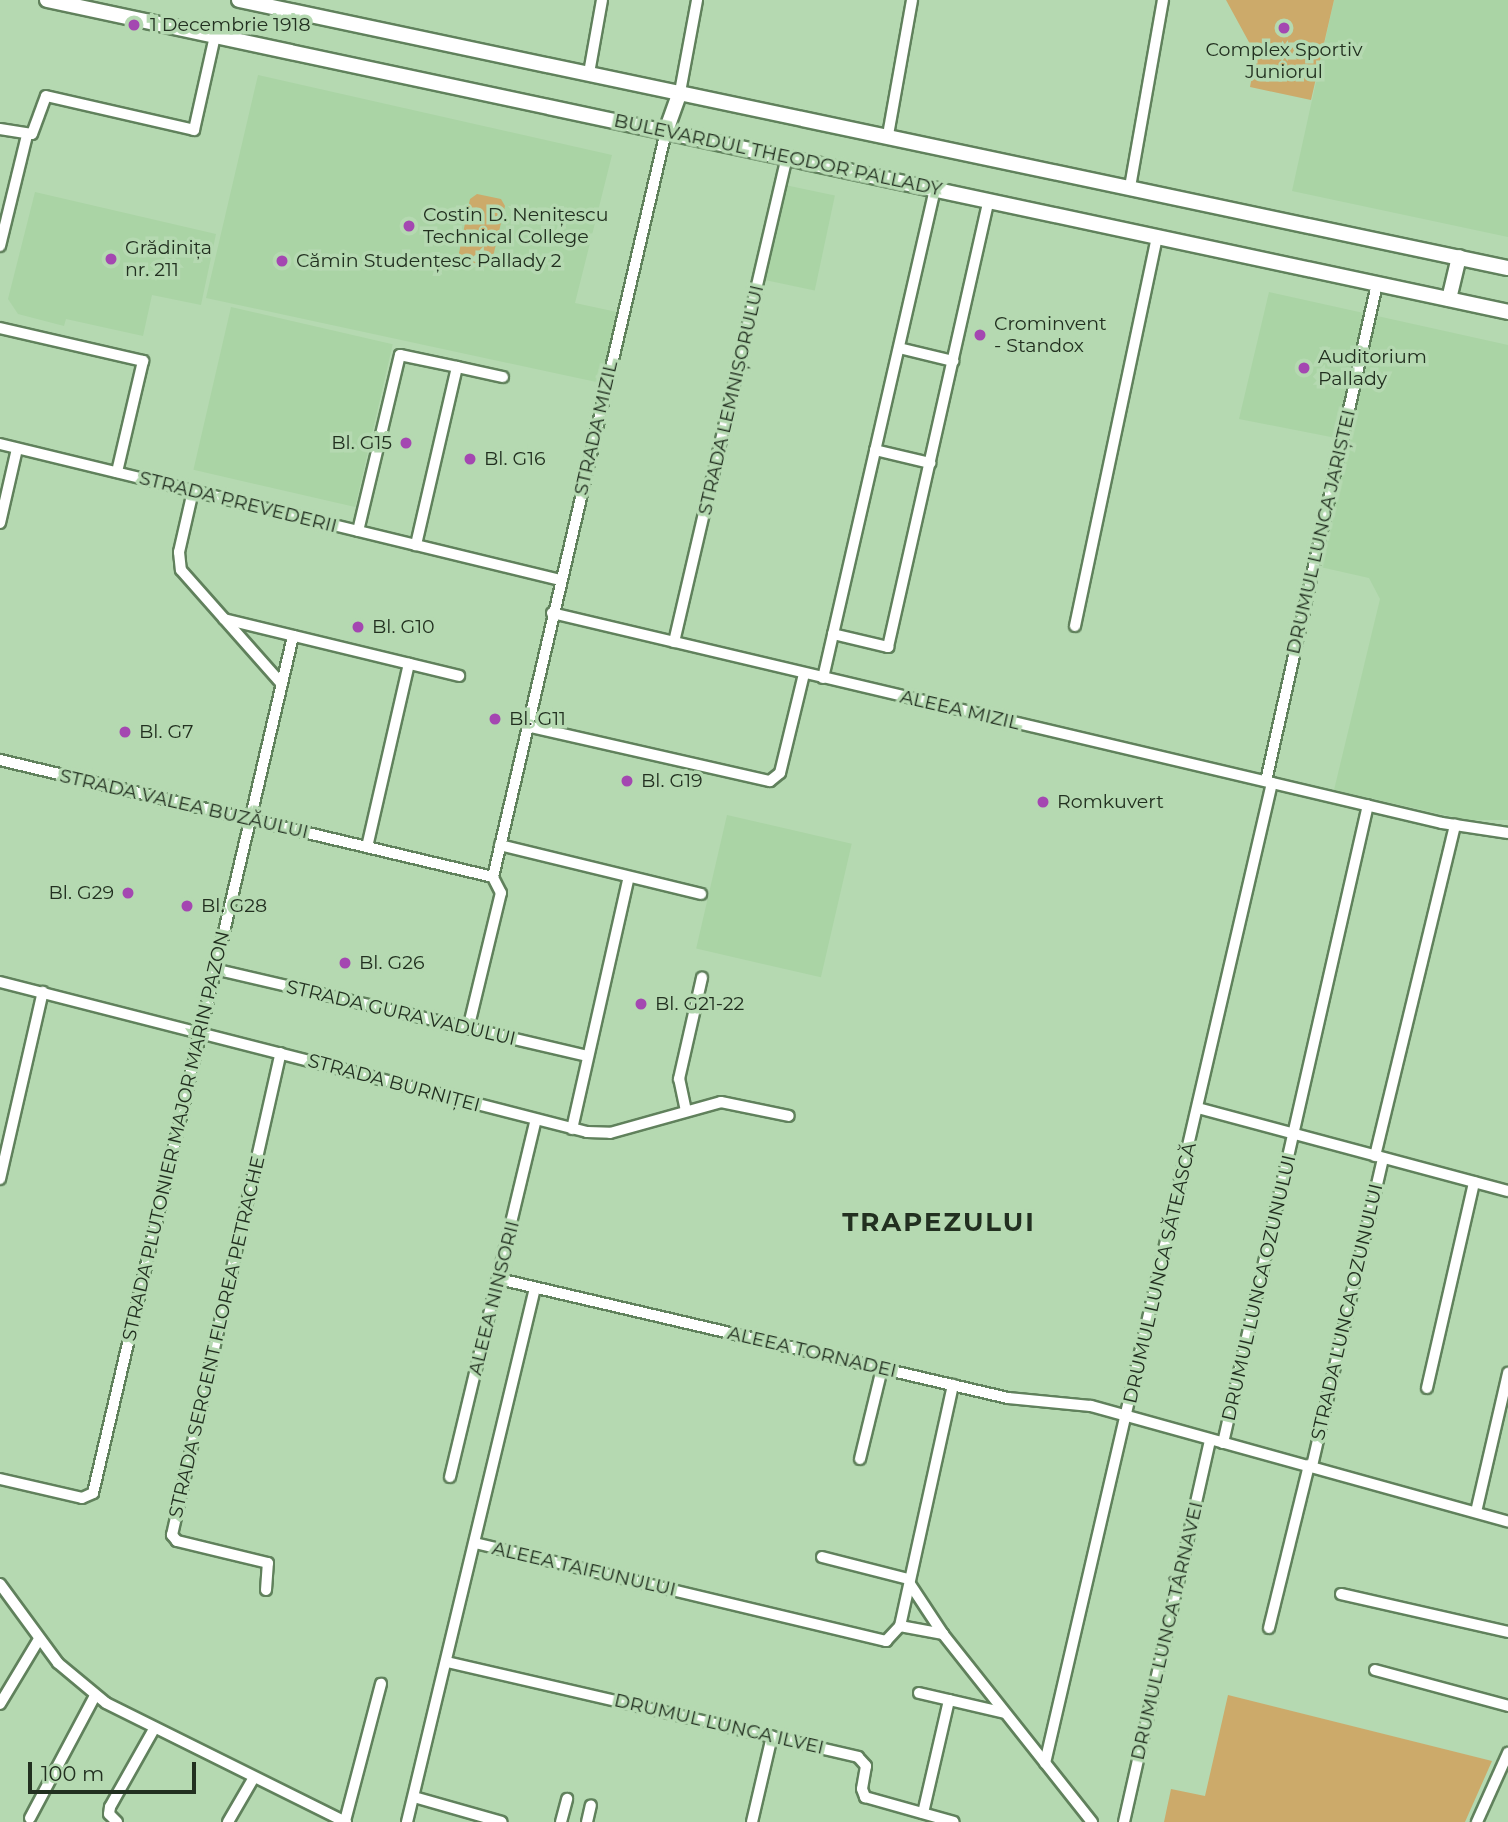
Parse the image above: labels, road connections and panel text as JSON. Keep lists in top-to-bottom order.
{
  "streets": {
    "main road": ["BULEVARDUL THEODOR PALLADY"],
    "street": [
      "STRADA LEMNIȘORULUI",
      "STRADA MIZIL",
      "STRADA PREVEDERII",
      "DRUMUL LUNCA JARIȘTEI",
      "ALEEA MIZIL",
      "STRADA VALEA BUZĂULUI",
      "STRADA GURA VADULUI",
      "STRADA BURNIȚEI",
      "STRADA PLUTONIER MAJOR MARIN PAZON",
      "DRUMUL LUNCA SĂTEASCĂ",
      "DRUMUL LUNCA OZUNULUI",
      "ALEEA NINSORII",
      "STRADA LUNCA OZUNULUI",
      "STRADA SERGENT FLOREA PETRACHE",
      "ALEEA TORNADEI",
      "ALEEA TAIFUNULUI",
      "DRUMUL LUNCA TÂRNAVEI",
      "DRUMUL LUNCA ILVEI"
    ]
  },
  "crossings": [
    ["BULEVARDUL THEODOR PALLADY", "STRADA LEMNIȘORULUI"],
    ["BULEVARDUL THEODOR PALLADY", "STRADA MIZIL"],
    ["BULEVARDUL THEODOR PALLADY", "DRUMUL LUNCA JARIȘTEI"],
    ["STRADA LEMNIȘORULUI", "ALEEA MIZIL"],
    ["STRADA MIZIL", "STRADA PREVEDERII"],
    ["STRADA MIZIL", "ALEEA MIZIL"],
    ["STRADA MIZIL", "STRADA VALEA BUZĂULUI"],
    ["STRADA MIZIL", "STRADA GURA VADULUI"],
    ["DRUMUL LUNCA JARIȘTEI", "ALEEA MIZIL"],
    ["DRUMUL LUNCA JARIȘTEI", "DRUMUL LUNCA SĂTEASCĂ"],
    ["ALEEA MIZIL", "DRUMUL LUNCA SĂTEASCĂ"],
    ["ALEEA MIZIL", "STRADA LUNCA OZUNULUI"],
    ["STRADA VALEA BUZĂULUI", "STRADA PLUTONIER MAJOR MARIN PAZON"],
    ["STRADA GURA VADULUI", "STRADA PLUTONIER MAJOR MARIN PAZON"],
    ["STRADA BURNIȚEI", "STRADA PLUTONIER MAJOR MARIN PAZON"],
    ["STRADA BURNIȚEI", "ALEEA NINSORII"],
    ["STRADA BURNIȚEI", "STRADA SERGENT FLOREA PETRACHE"],
    ["DRUMUL LUNCA SĂTEASCĂ", "DRUMUL LUNCA OZUNULUI"],
    ["DRUMUL LUNCA SĂTEASCĂ", "ALEEA TORNADEI"],
    ["DRUMUL LUNCA OZUNULUI", "STRADA LUNCA OZUNULUI"],
    ["ALEEA NINSORII", "ALEEA TORNADEI"],
    ["ALEEA TORNADEI", "ALEEA TAIFUNULUI"]
  ],
  "districts": ["TRAPEZULUI"],
  "places": [
    "1 Decembrie 1918",
    "Complex Sportiv Juniorul",
    "Costin D. Nenițescu Technical College",
    "Grădinița nr. 211",
    "Cămin Studențesc Pallady 2",
    "Crominvent - Standox",
    "Auditorium Pallady",
    "Bl. G15",
    "Bl. G16",
    "Bl. G10",
    "Bl. G11",
    "Bl. G7",
    "Bl. G19",
    "Romkuvert",
    "Bl. G29",
    "Bl. G28",
    "Bl. G26",
    "Bl. G21-22"
  ],
  "scale_bar": "100 m"
}
